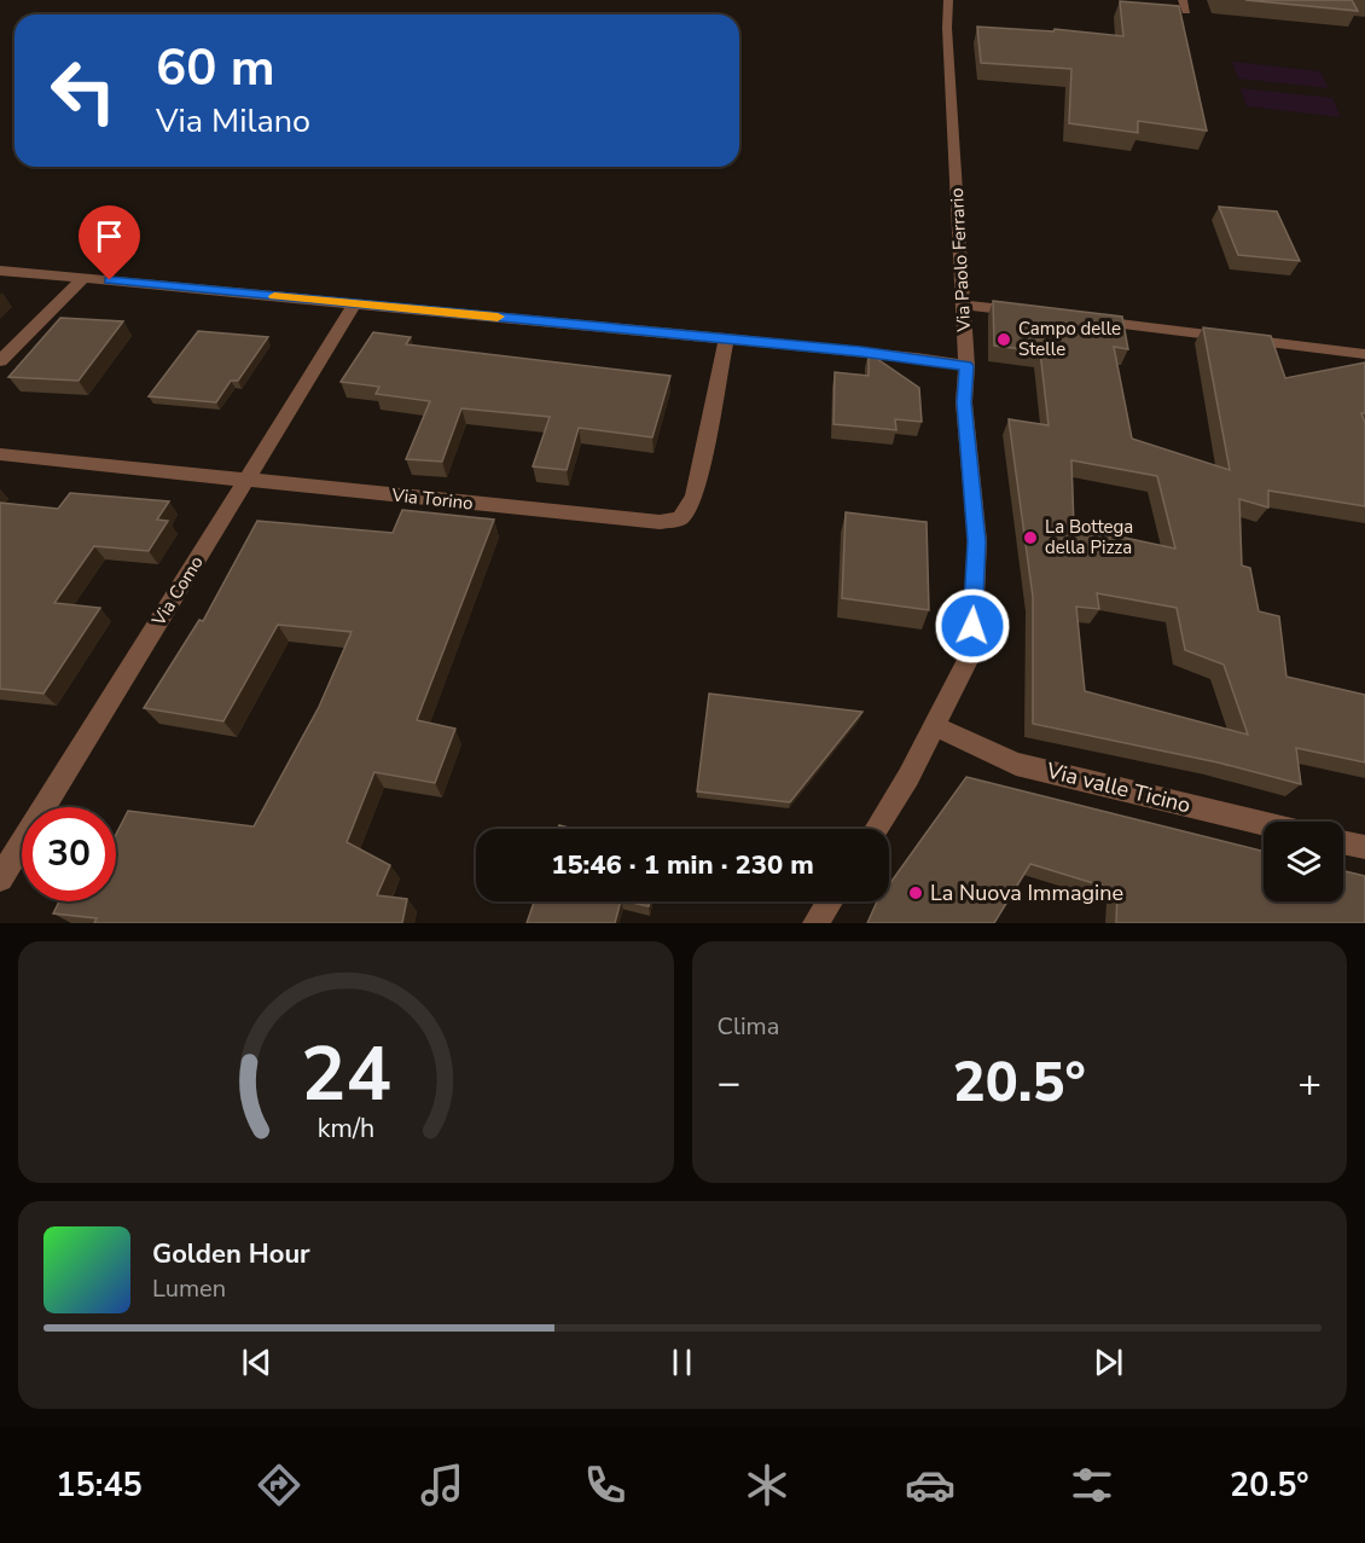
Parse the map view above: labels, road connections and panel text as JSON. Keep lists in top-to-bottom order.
{
  "streets": {
    "street": [
      "Via Paolo Ferrario",
      "Via Torino",
      "Via Como",
      "Via valle Ticino"
    ]
  },
  "crossings": [
    ["Via Paolo Ferrario", "Via valle Ticino"],
    ["Via Torino", "Via Como"]
  ],
  "places": ["Campo delle Stelle", "La Bottega della Pizza", "La Nuova Immagine"],
  "page": {
    "turn": ["60 m", "Via Milano"],
    "limit": "30",
    "trip": "15:46 · 1 min · 230 m",
    "tile": "Clima",
    "heat": ["−", "20.5°", "+"],
    "song": ["Golden Hour", "Lumen"],
    "tabs": ["15:45", "20.5°"],
    "gauge": ["24", "km/h"]
  }
}
